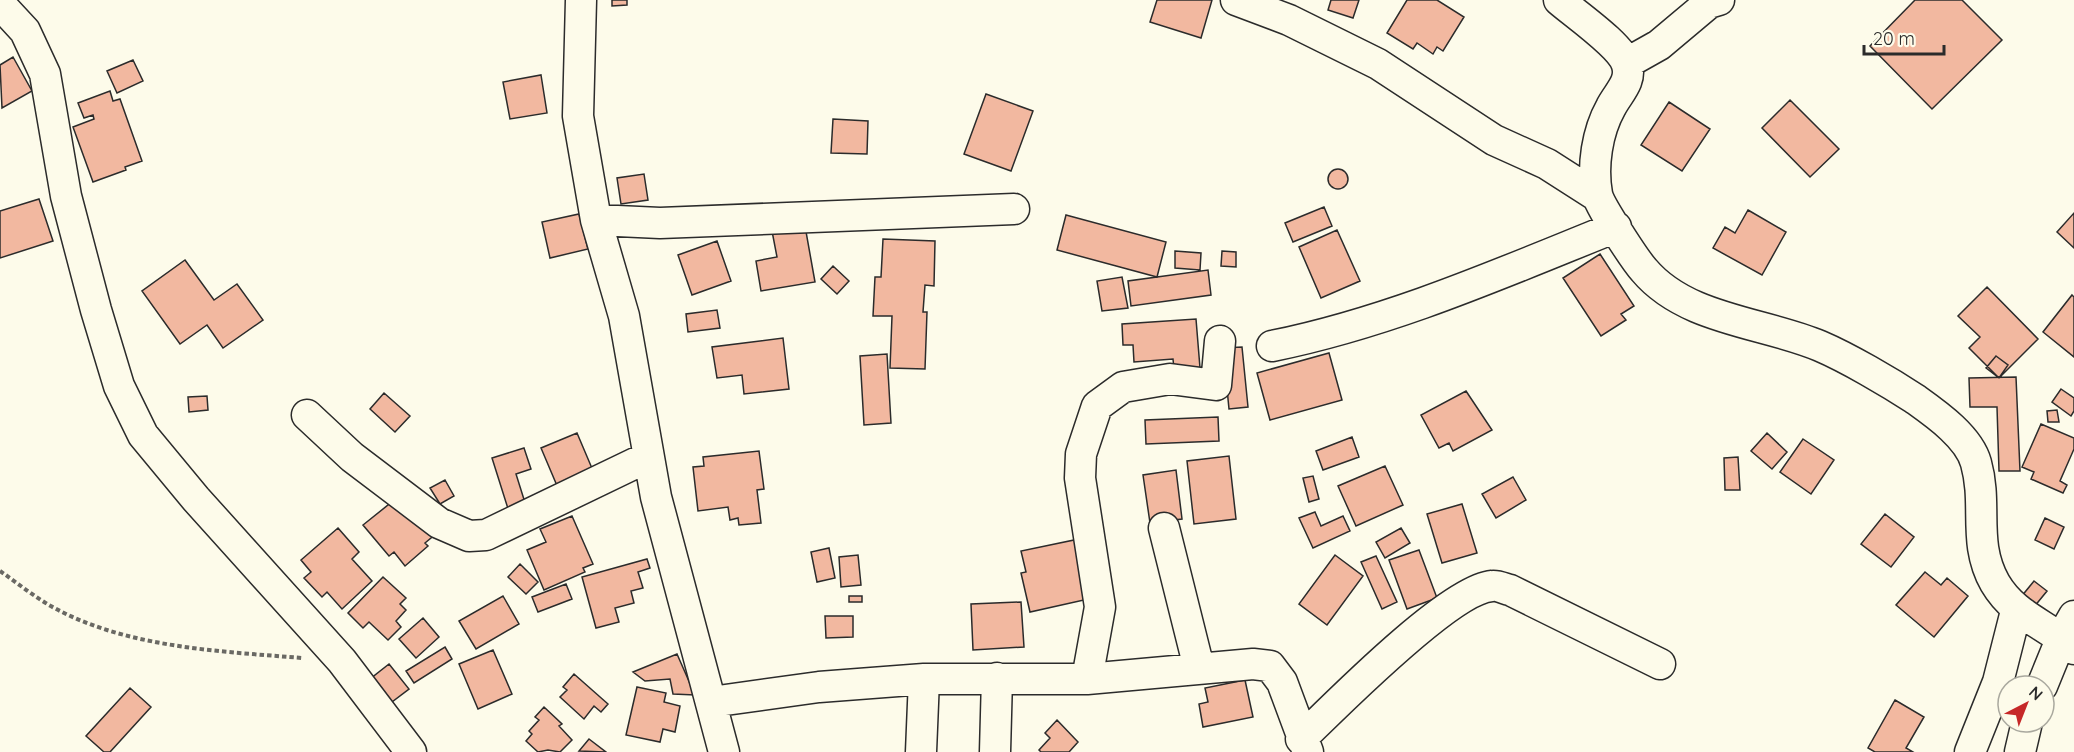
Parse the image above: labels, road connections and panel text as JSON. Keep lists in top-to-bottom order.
{
  "scale_bar": "20 m",
  "north": "top right"
}
